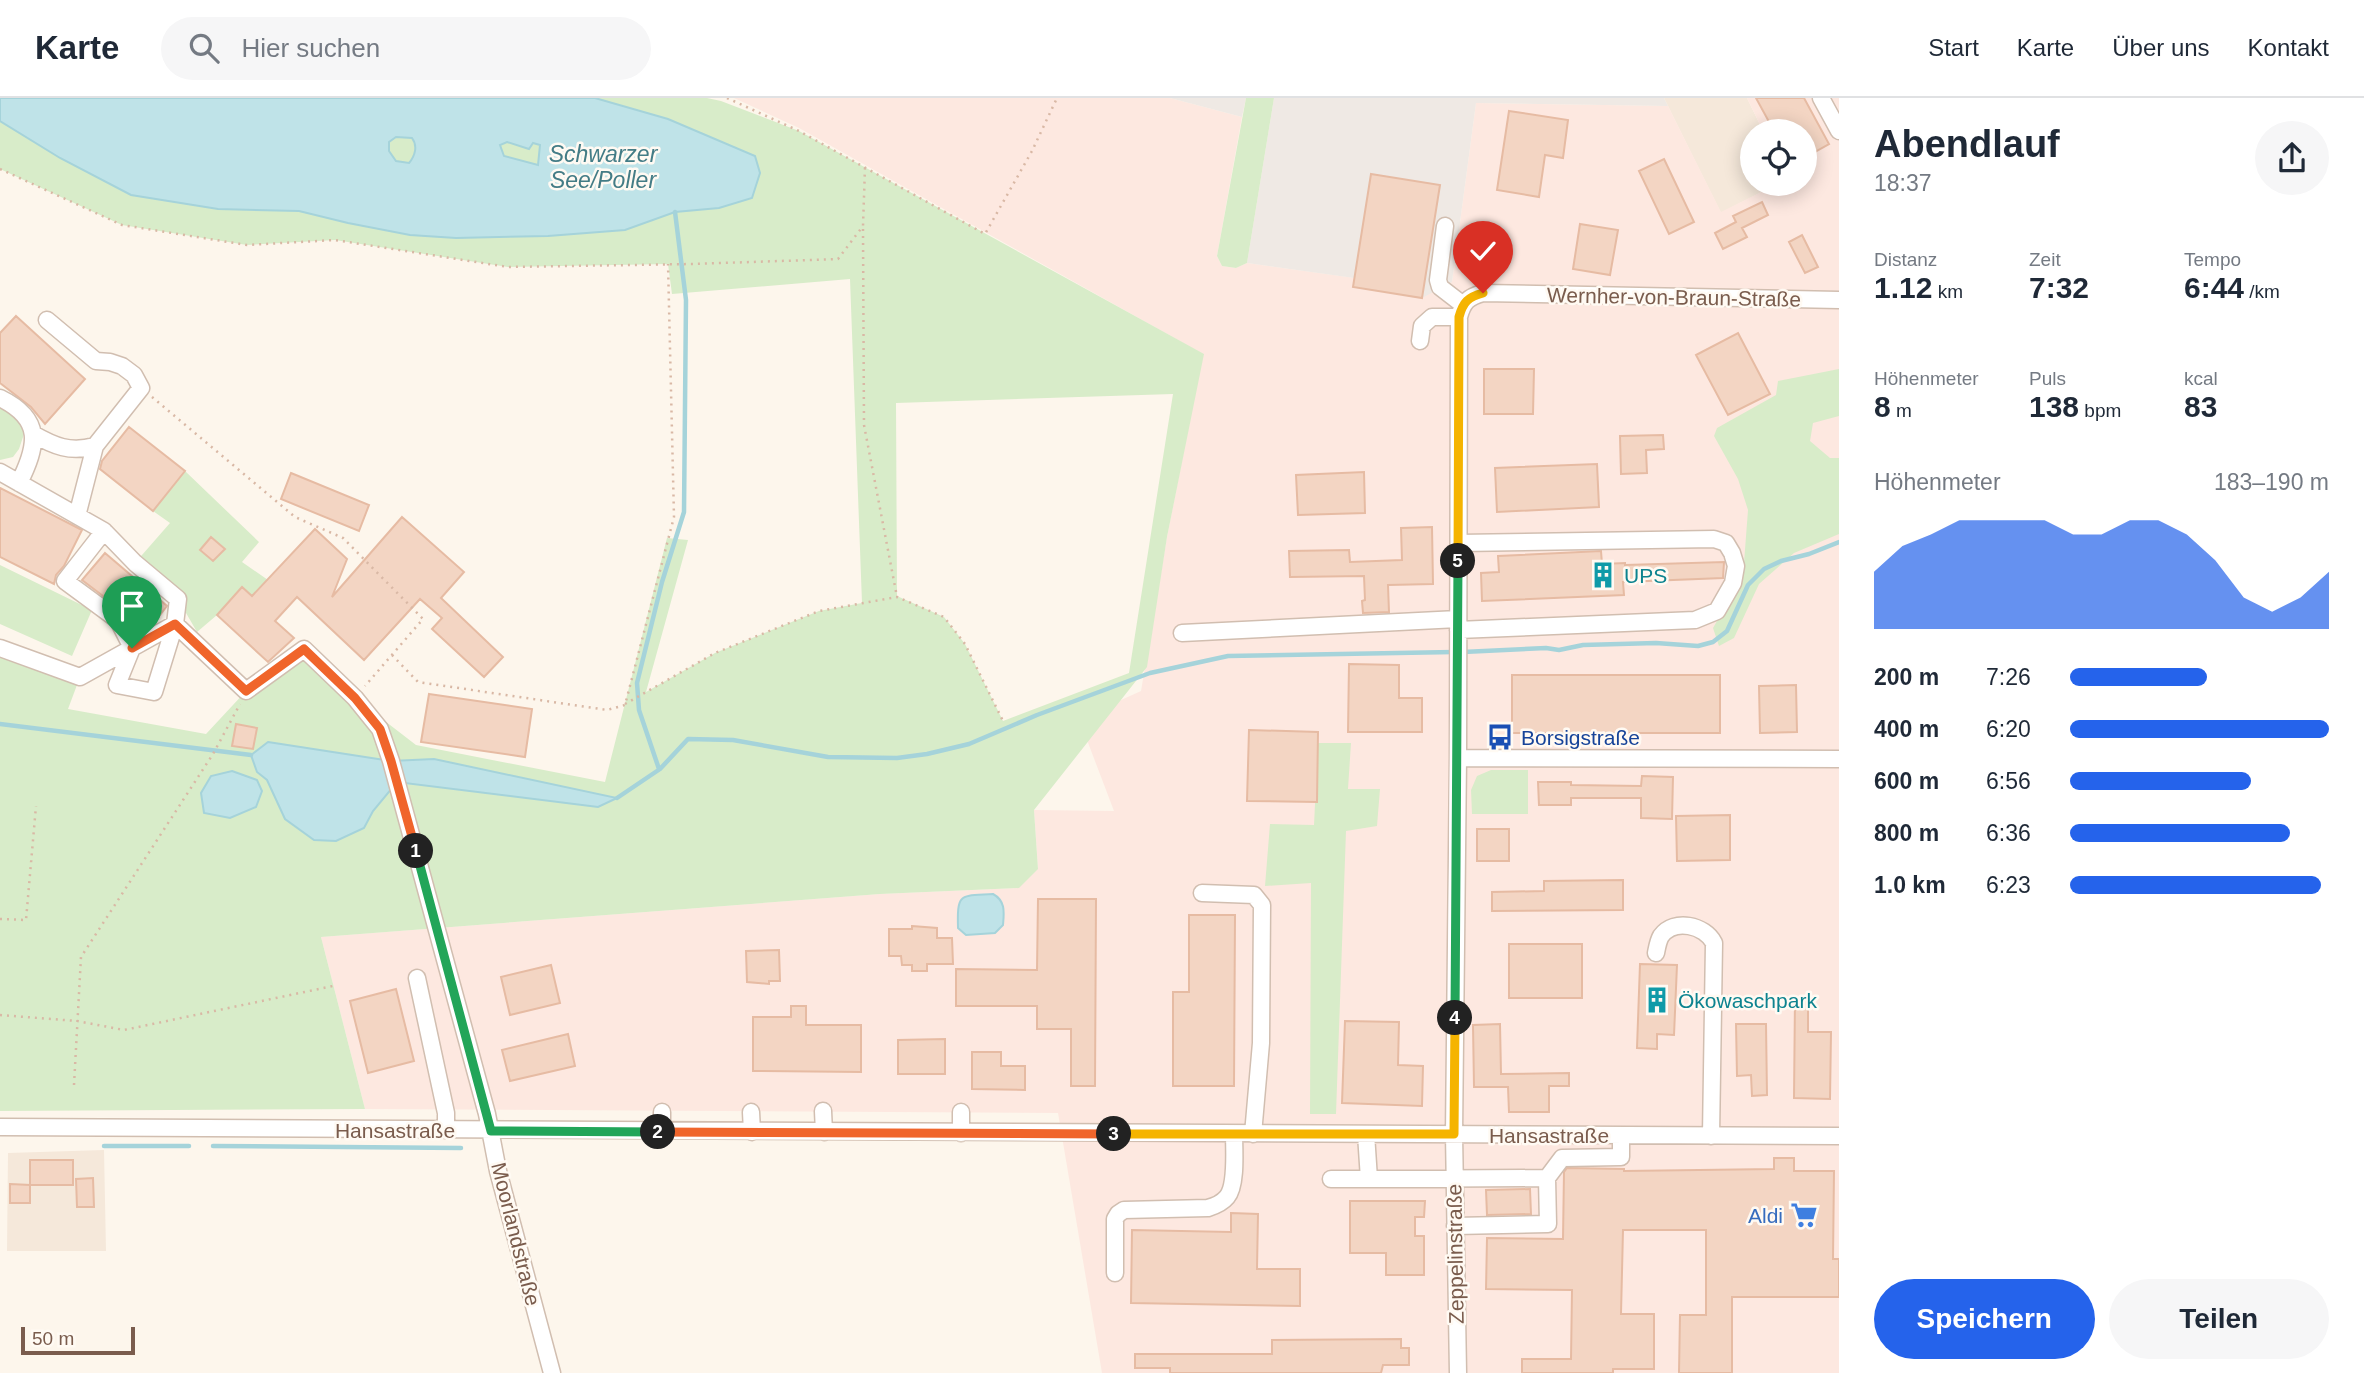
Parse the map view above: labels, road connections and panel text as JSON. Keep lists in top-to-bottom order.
{
  "streets": {
    "street": [
      "Wernher-von-Braun-Straße",
      "Hansastraße",
      "Moorlandstraße",
      "Zeppelinstraße"
    ]
  },
  "crossings": [
    ["Hansastraße", "Moorlandstraße"],
    ["Hansastraße", "Zeppelinstraße"]
  ],
  "water": ["Schwarzer See/Poller"],
  "places": {
    "building": ["UPS", "Ökowaschpark"],
    "bus stop": ["Borsigstraße"],
    "supermarket": ["Aldi"]
  },
  "scale_bar": "50 m",
  "page": {
    "header": "Karte",
    "search": "Hier suchen",
    "nav": [
      "Start",
      "Karte",
      "Über uns",
      "Kontakt"
    ],
    "heading": ["Abendlauf", "18:37"],
    "stats": [
      ["Distanz", "1.12 km"],
      ["Zeit", "7:32"],
      ["Tempo", "6:44 /km"],
      ["Höhenmeter", "8 m"],
      ["Puls", "138 bpm"],
      ["kcal", "83"]
    ],
    "chart": ["Höhenmeter", "183–190 m"],
    "pins": [
      "5",
      "1",
      "4",
      "2",
      "3"
    ],
    "list": [
      {
        "name": "200 m",
        "note": "7:26"
      },
      {
        "name": "400 m",
        "note": "6:20"
      },
      {
        "name": "600 m",
        "note": "6:56"
      },
      {
        "name": "800 m",
        "note": "6:36"
      },
      {
        "name": "1.0 km",
        "note": "6:23"
      }
    ],
    "buttons": ["Speichern", "Teilen"],
    "scale": "50 m"
  }
}
